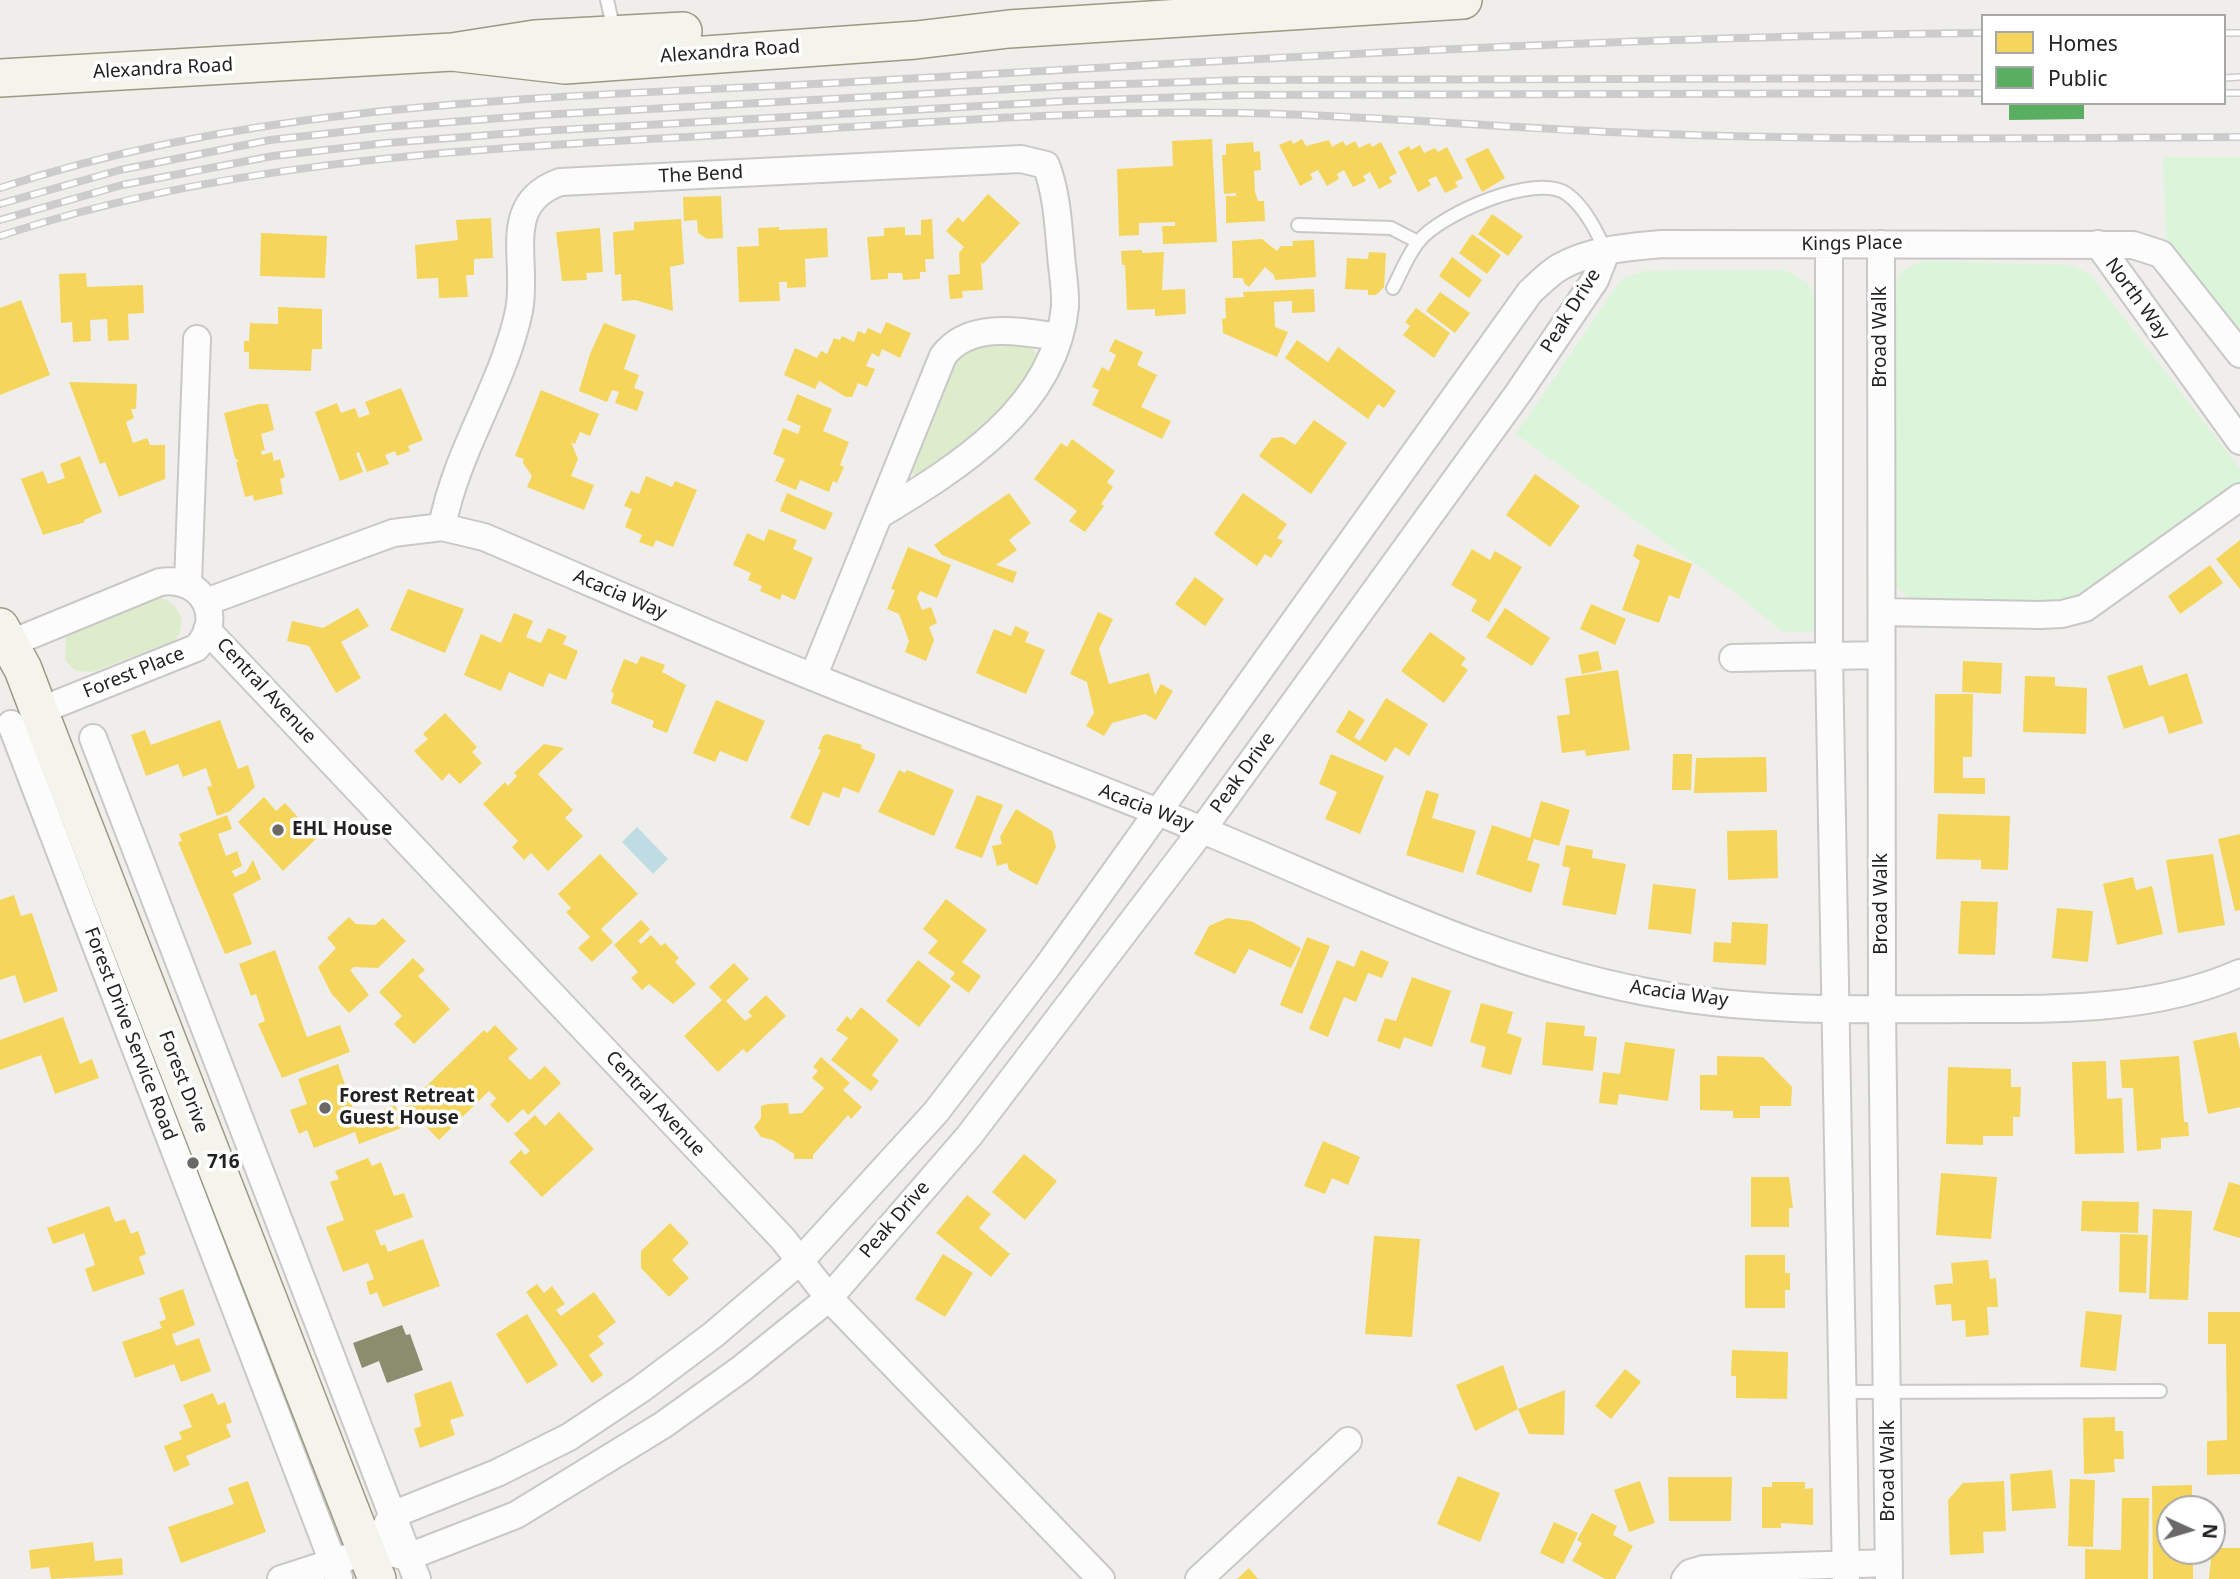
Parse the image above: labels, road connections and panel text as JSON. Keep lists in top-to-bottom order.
{
  "streets": {
    "street": [
      "Alexandra Road",
      "The Bend",
      "Kings Place",
      "North Way",
      "Peak Drive",
      "Broad Walk",
      "Acacia Way",
      "Forest Place",
      "Central Avenue",
      "Forest Drive"
    ]
  },
  "crossings": [
    ["The Bend", "Acacia Way"],
    ["Kings Place", "North Way"],
    ["Kings Place", "Peak Drive"],
    ["Kings Place", "Broad Walk"],
    ["Peak Drive", "Acacia Way"],
    ["Peak Drive", "Central Avenue"],
    ["Broad Walk", "Acacia Way"],
    ["Forest Place", "Central Avenue"],
    ["Forest Place", "Forest Drive"]
  ],
  "places": ["EHL House", "Forest Retreat Guest House", "716"],
  "legend": ["Homes", "Public"],
  "north": "right"
}
